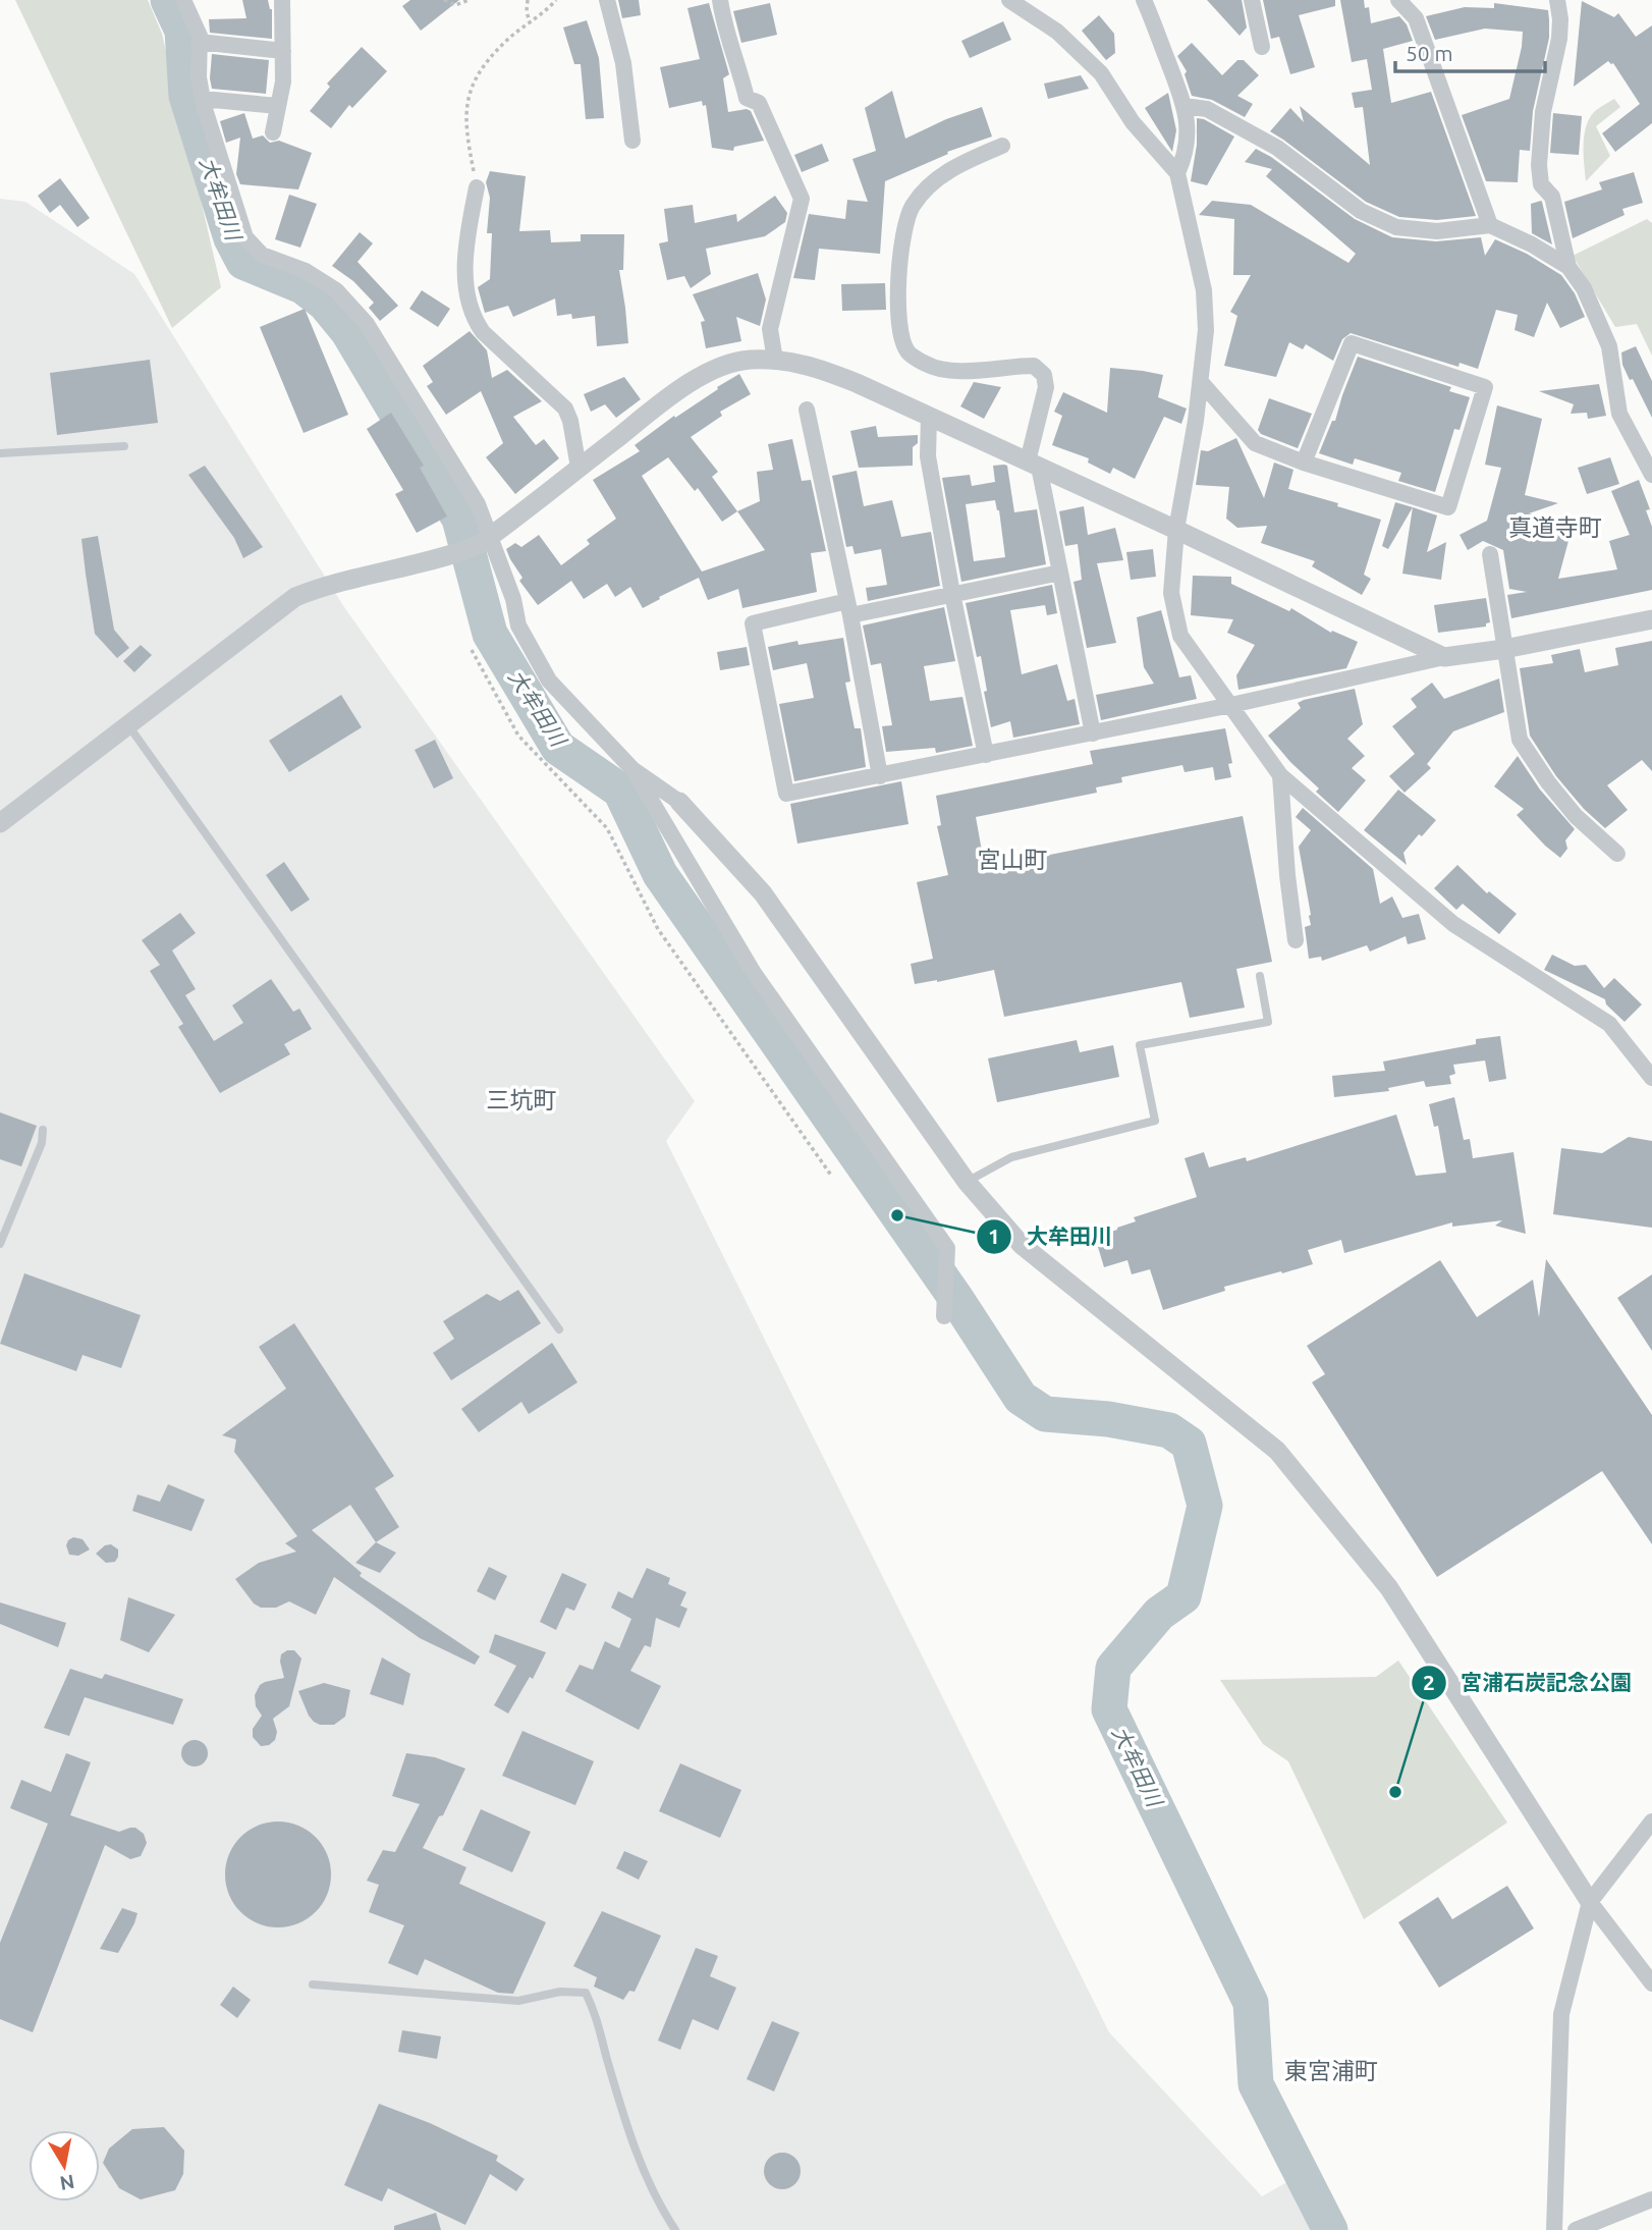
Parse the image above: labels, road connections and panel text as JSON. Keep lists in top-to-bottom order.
{
  "districts": [
    "真道寺町",
    "宮山町",
    "三坑町",
    "東宮浦町"
  ],
  "water": ["大牟田川"],
  "places": ["大牟田川", "宮浦石炭記念公園"],
  "scale_bar": "50 m",
  "north": "bottom"
}
